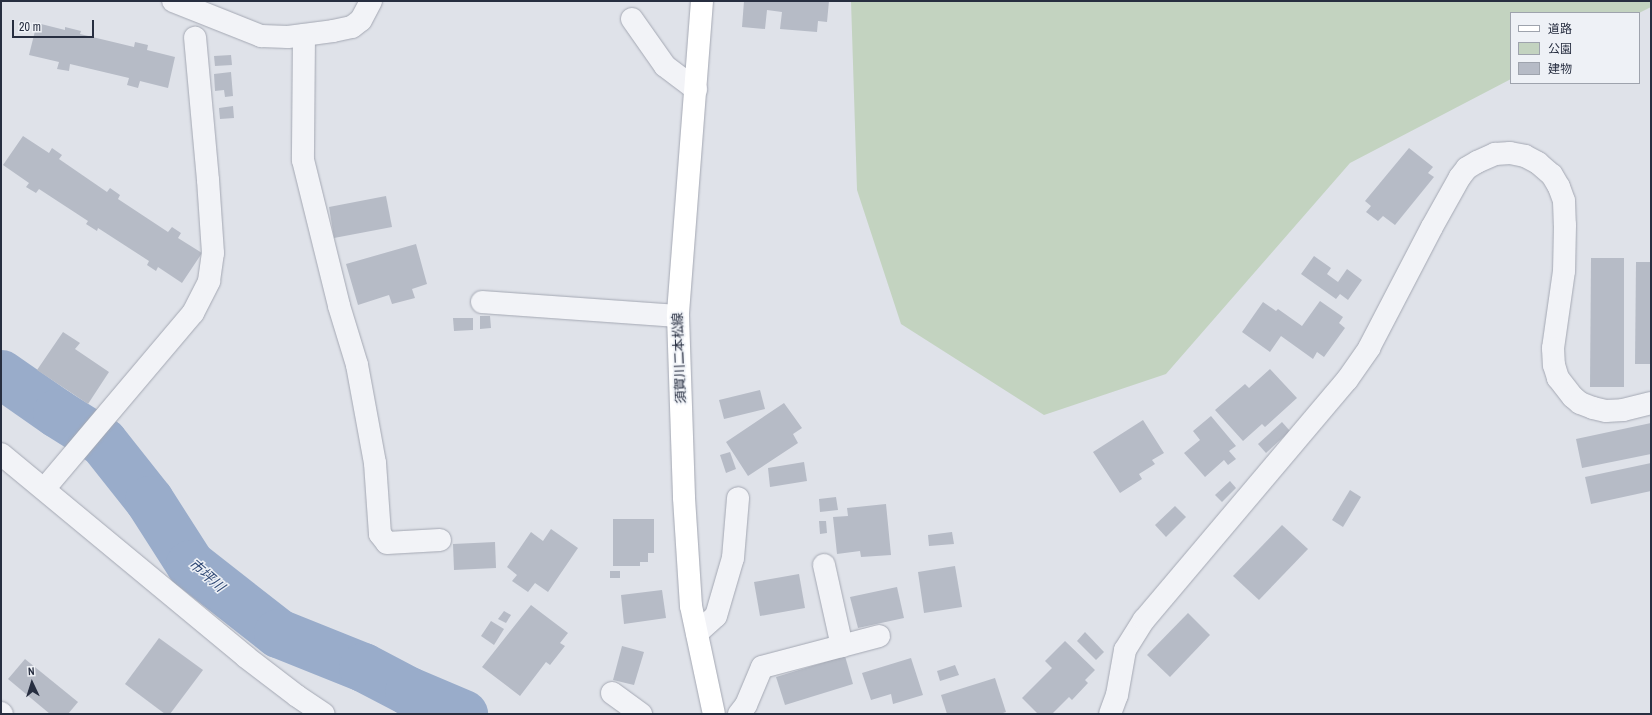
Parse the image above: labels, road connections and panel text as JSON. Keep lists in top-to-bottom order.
{
  "streets": {
    "main road": ["須賀川二本松線"]
  },
  "water": ["市坪川"],
  "legend": ["道路", "公園", "建物"],
  "scale_bar": "20 m",
  "north": "top"
}
